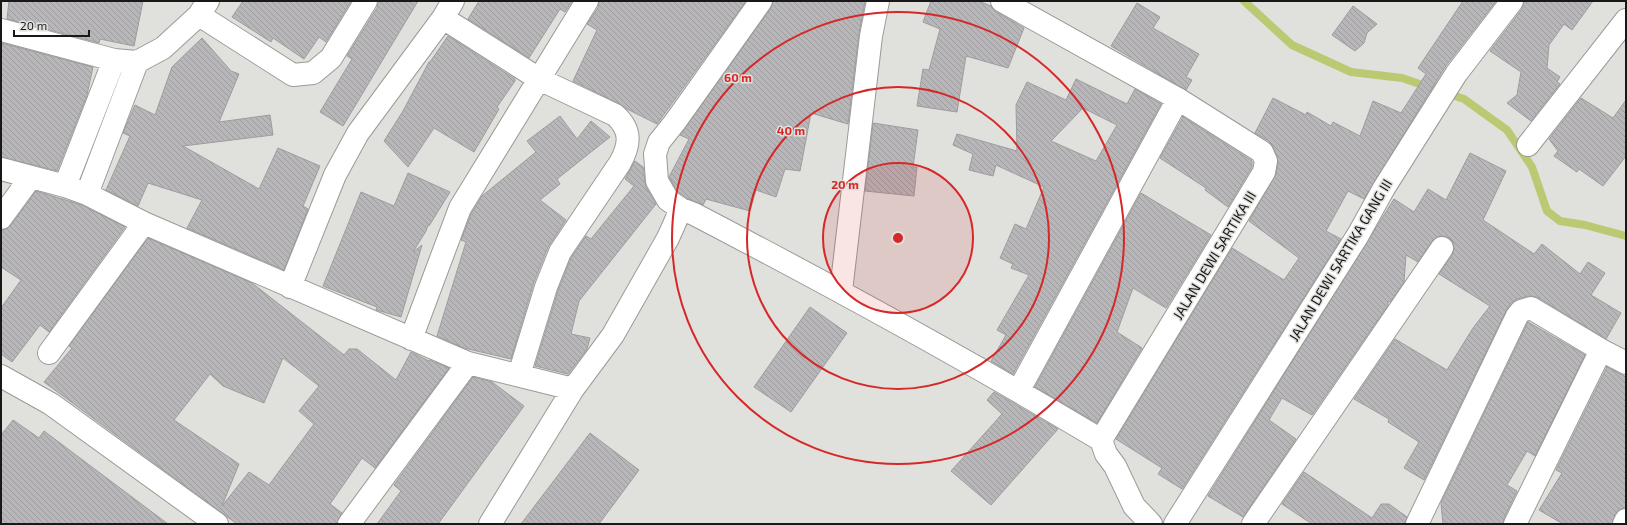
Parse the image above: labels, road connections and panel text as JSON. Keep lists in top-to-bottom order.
{
  "streets": {
    "street": ["JALAN DEWI SARTIKA III", "JALAN DEWI SARTIKA GANG III"]
  },
  "scale_bar": "20 m",
  "rings": ["60 m", "40 m", "20 m"]
}
